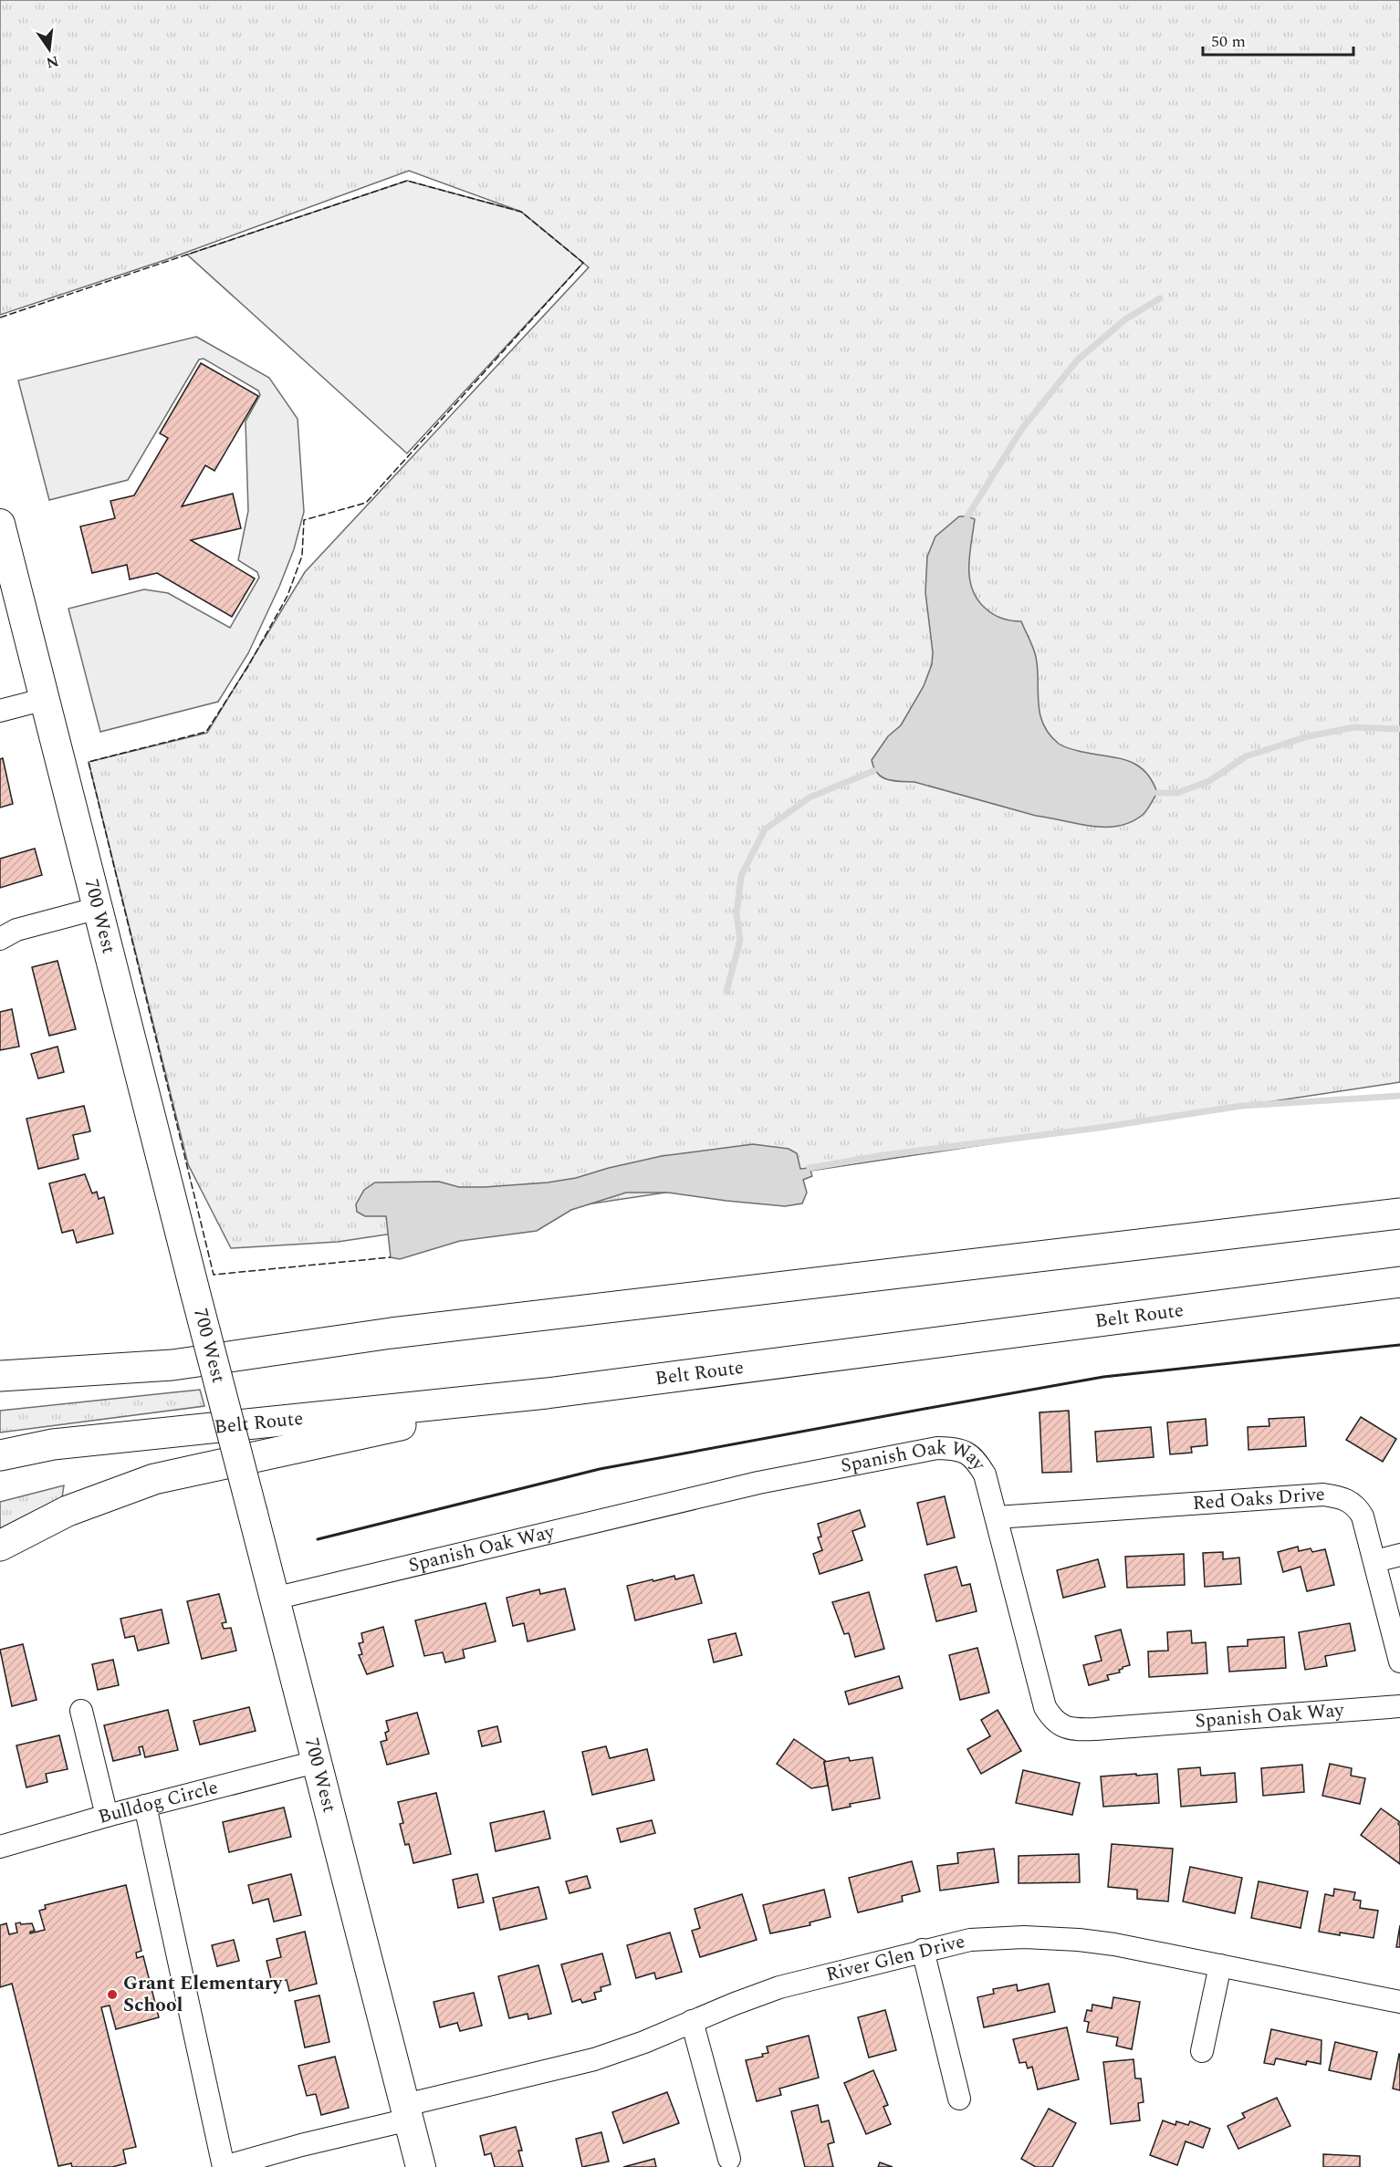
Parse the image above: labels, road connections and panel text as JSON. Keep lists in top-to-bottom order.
{
  "streets": {
    "highway": ["Belt Route"],
    "main road": ["700 West"],
    "street": [
      "Spanish Oak Way",
      "Red Oaks Drive",
      "Bulldog Circle",
      "River Glen Drive"
    ]
  },
  "crossings": [
    ["700 West", "Spanish Oak Way"],
    ["700 West", "Bulldog Circle"],
    ["700 West", "River Glen Drive"],
    ["Spanish Oak Way", "Red Oaks Drive"]
  ],
  "places": ["Grant Elementary School"],
  "scale_bar": "50 m",
  "north": "bottom"
}
